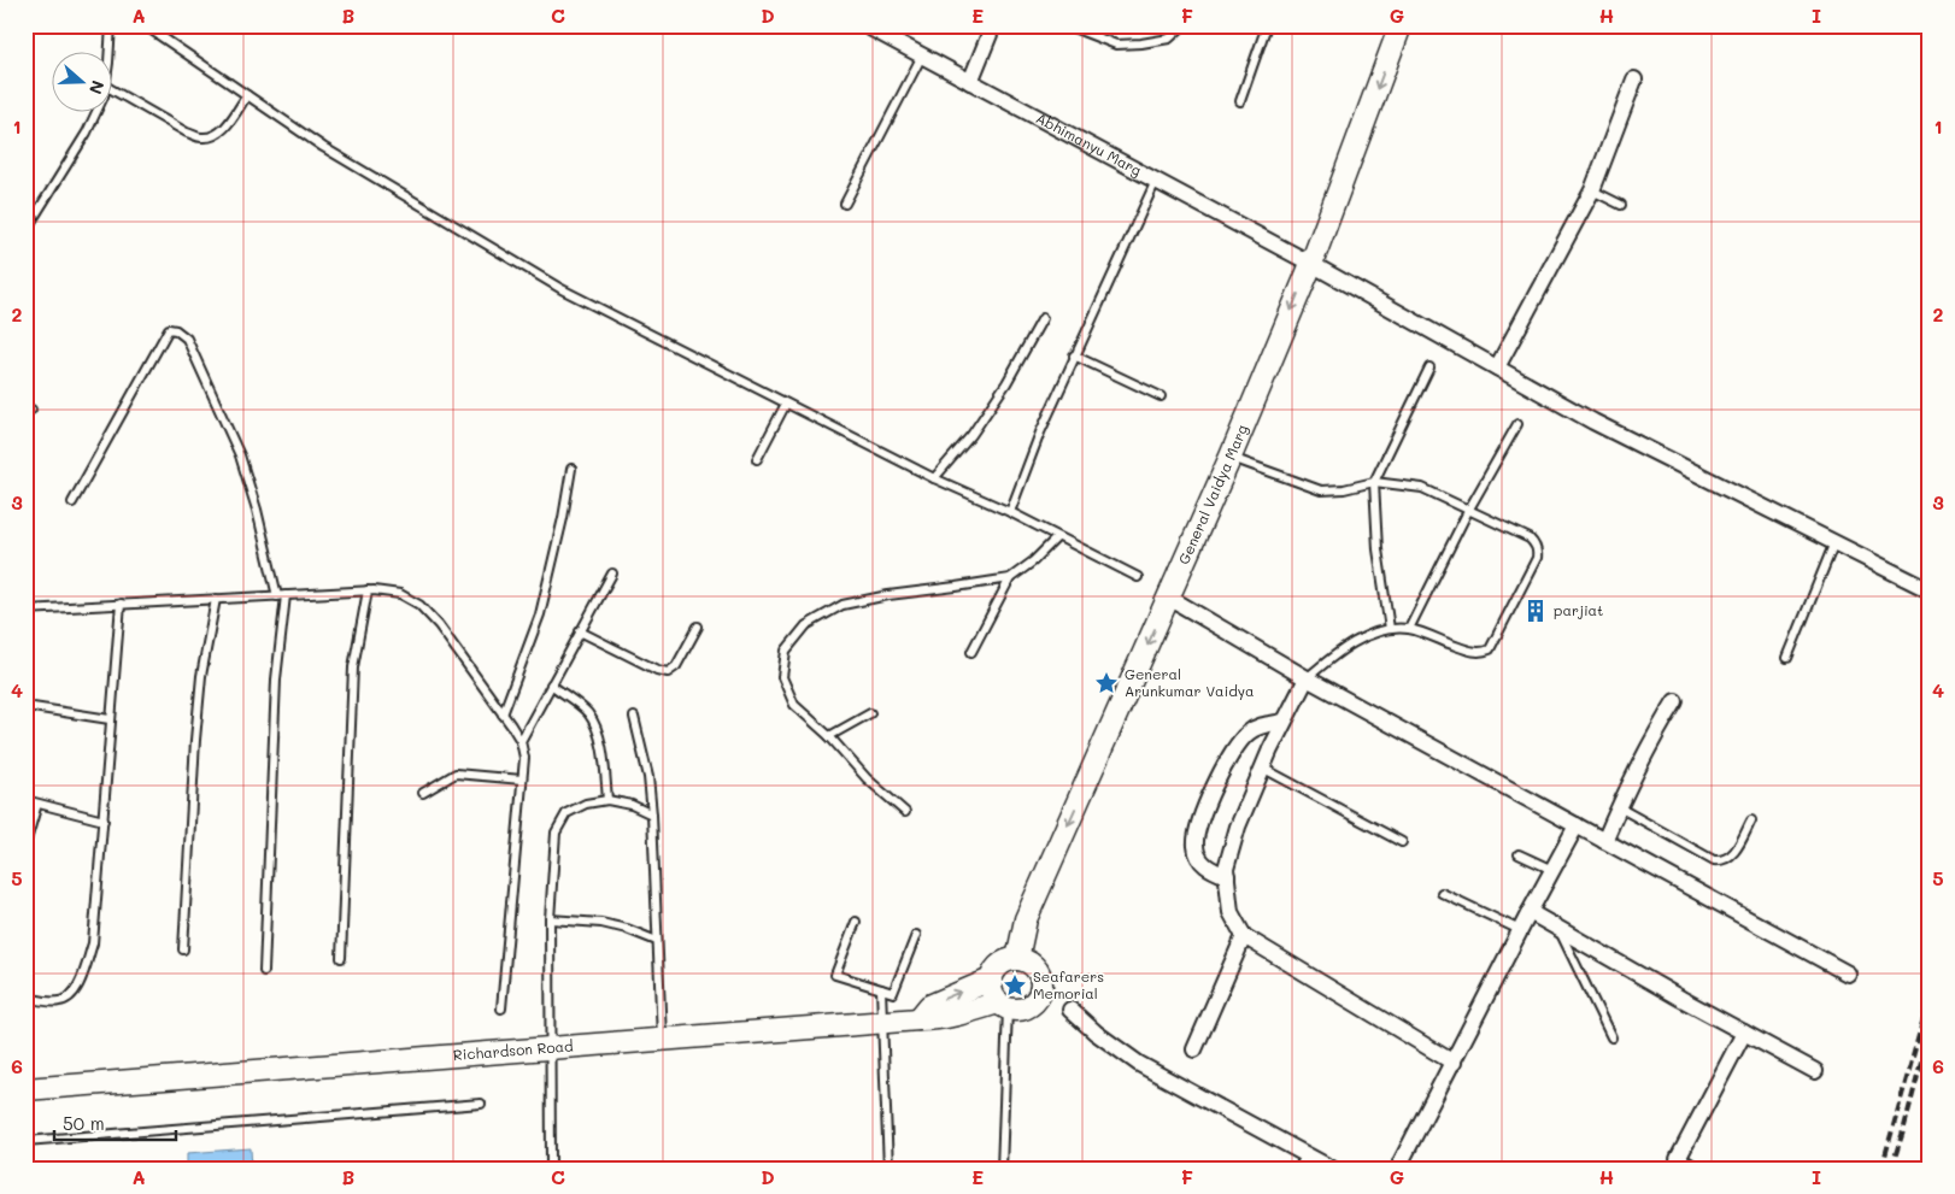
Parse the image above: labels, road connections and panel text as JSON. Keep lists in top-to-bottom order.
{
  "streets": {
    "street": ["Abhimanyu Marg", "General Vaidya Marg", "Richardson Road"]
  },
  "crossings": [
    ["Abhimanyu Marg", "General Vaidya Marg"],
    ["General Vaidya Marg", "Richardson Road"]
  ],
  "one_way": ["General Vaidya Marg"],
  "places": {
    "building": ["parjiat"],
    "place": ["General Arunkumar Vaidya", "Seafarers Memorial"]
  },
  "scale_bar": "50 m",
  "north": "right",
  "grid": {
    "columns": [
      "A",
      "B",
      "C",
      "D",
      "E",
      "F",
      "G",
      "H",
      "I"
    ],
    "rows": [
      "1",
      "2",
      "3",
      "4",
      "5",
      "6"
    ]
  }
}
